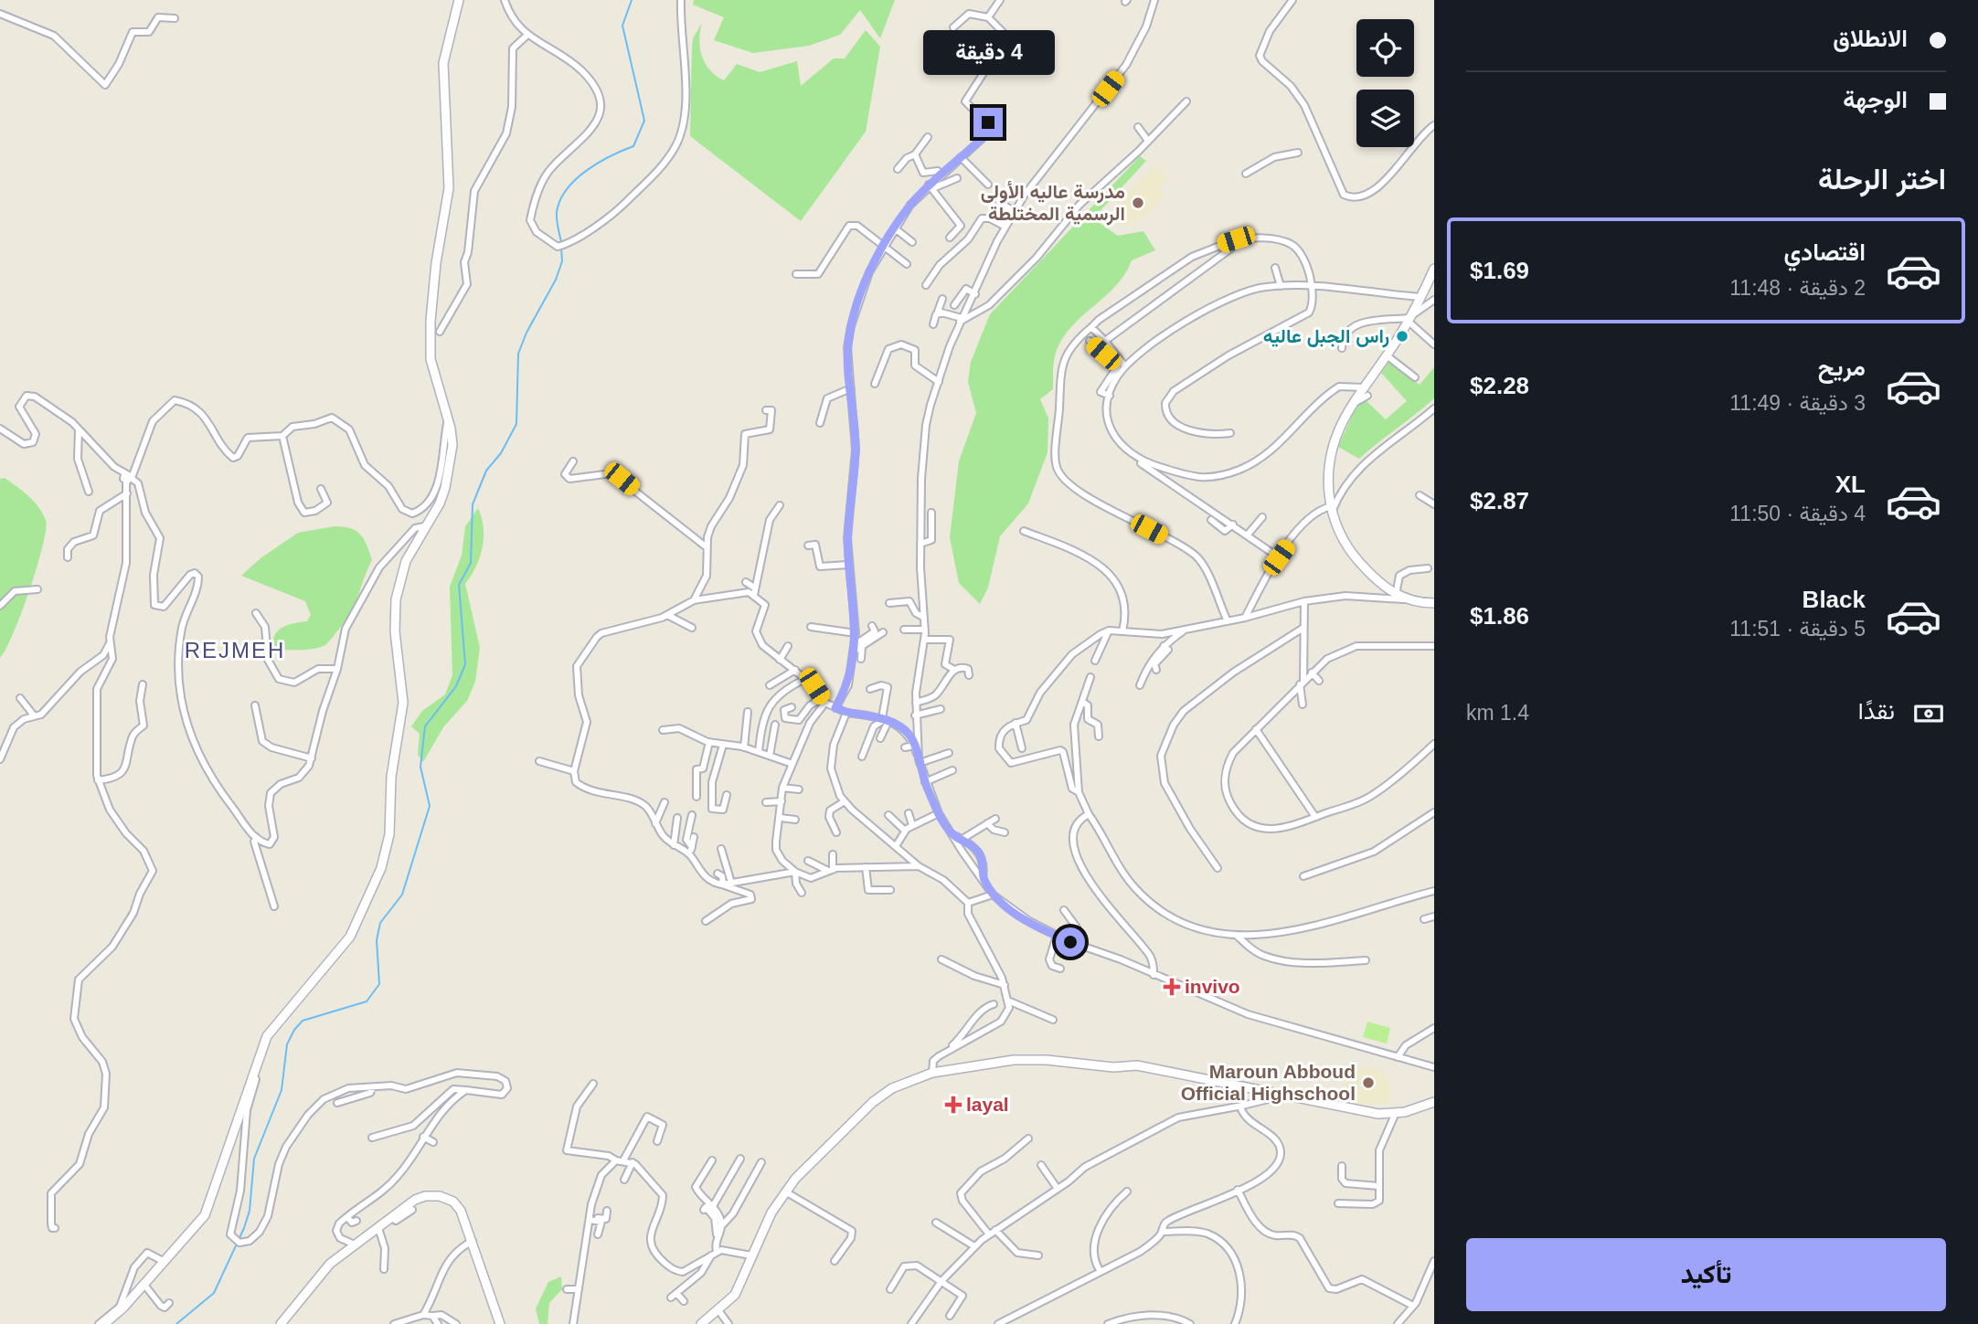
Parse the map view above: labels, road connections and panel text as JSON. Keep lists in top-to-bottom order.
{
  "districts": ["REJMEH"],
  "places": {
    "other": ["مدرسة عاليه الأولى الرسمية المختلطة", "راس الجبل عاليه", "Maroun Abboud Official Highschool"],
    "health": ["invivo", "layal"]
  },
  "page": {
    "banner": ["الانطلاق", "الوجهة"],
    "bubble": "4 دقيقة",
    "heading": "اختر الرحلة",
    "list": [
      {
        "name": "اقتصادي",
        "note": "2 دقيقة · 11:48",
        "value": "$1.69"
      },
      {
        "name": "مريح",
        "note": "3 دقيقة · 11:49",
        "value": "$2.28"
      },
      {
        "name": "XL",
        "note": "4 دقيقة · 11:50",
        "value": "$2.87"
      },
      {
        "name": "Black",
        "note": "5 دقيقة · 11:51",
        "value": "$1.86"
      }
    ],
    "pay": ["نقدًا", "1.4 km"],
    "buttons": "تأكيد"
  }
}
